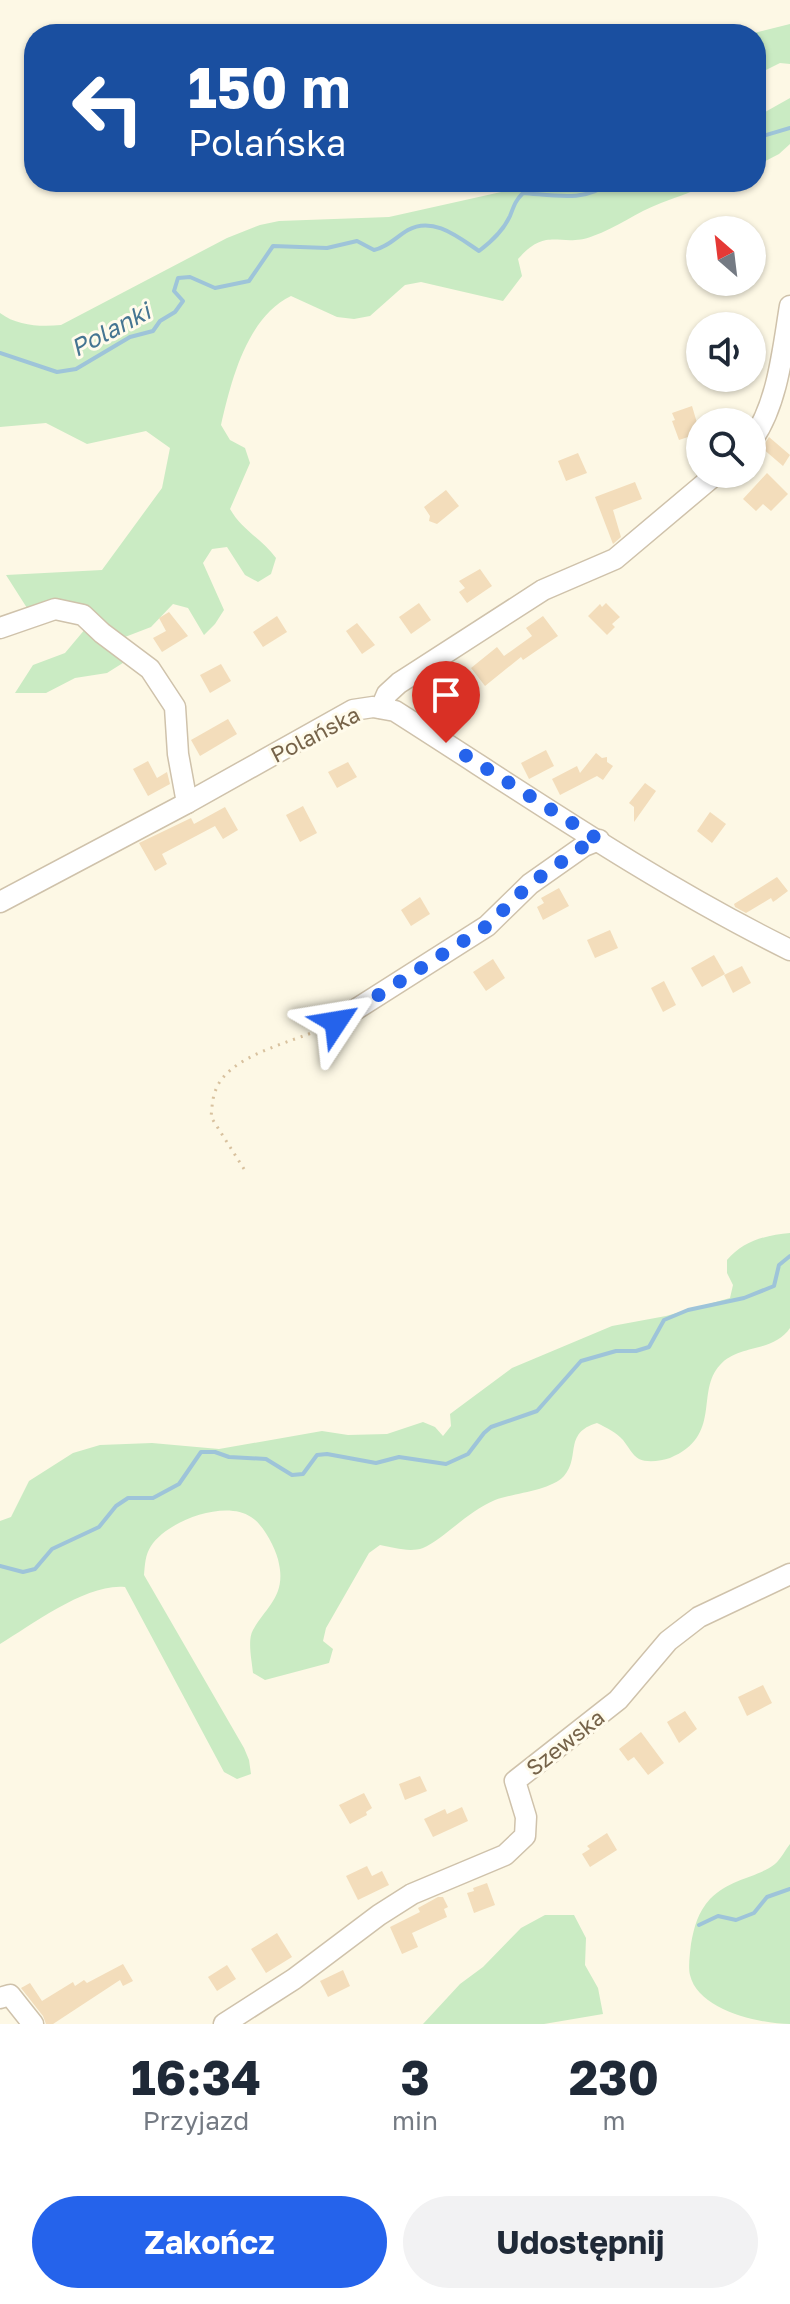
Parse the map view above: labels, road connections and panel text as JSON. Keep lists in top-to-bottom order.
{
  "streets": {
    "street": ["Polańska", "Szewska"]
  },
  "water": ["Polanki"],
  "north": "top left",
  "page": {
    "turn": ["150 m", "Polańska"],
    "eta": [
      "16:34",
      "Przyjazd",
      "3",
      "min",
      "230",
      "m"
    ],
    "buttons": ["Zakończ", "Udostępnij"]
  }
}
